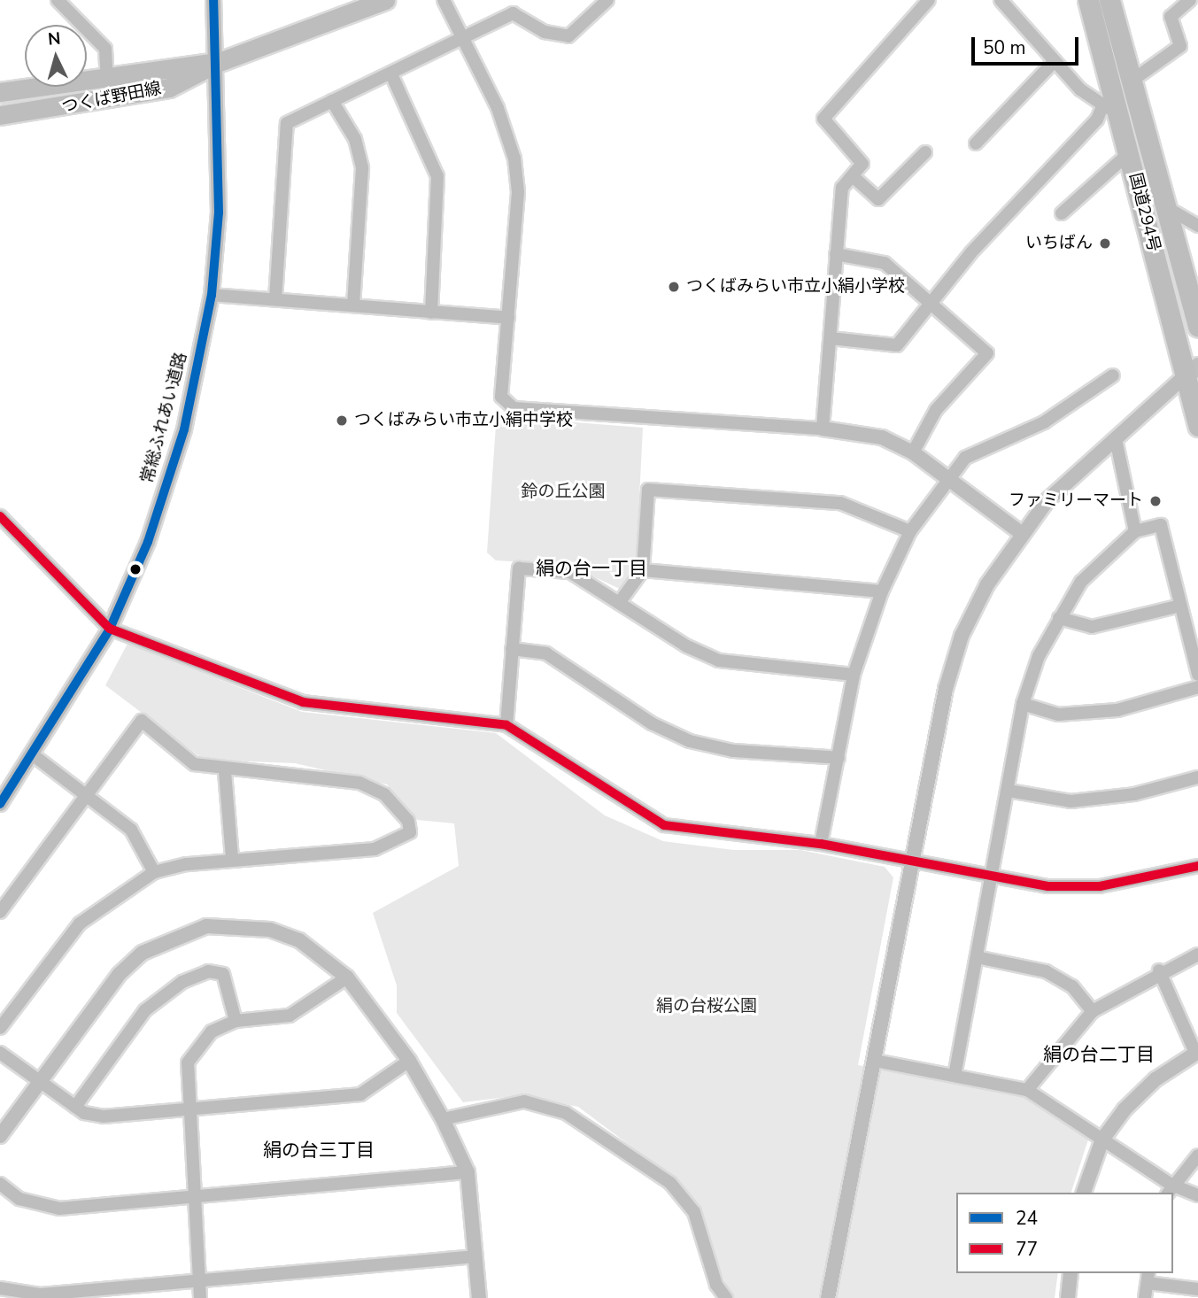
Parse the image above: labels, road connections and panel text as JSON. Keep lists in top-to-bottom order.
{
  "streets": {
    "highway": ["国道294号"],
    "main road": ["つくば野田線"],
    "street": ["常総ふれあい道路"]
  },
  "crossings": [
    ["つくば野田線", "常総ふれあい道路"]
  ],
  "districts": ["絹の台一丁目", "絹の台二丁目", "絹の台三丁目"],
  "parks": ["鈴の丘公園", "絹の台桜公園"],
  "places": [
    "いちばん",
    "つくばみらい市立小絹小学校",
    "つくばみらい市立小絹中学校",
    "ファミリーマート"
  ],
  "lines": ["transit line 24", "transit line 77"],
  "legend": ["24", "77"],
  "scale_bar": "50 m",
  "north": "top"
}
